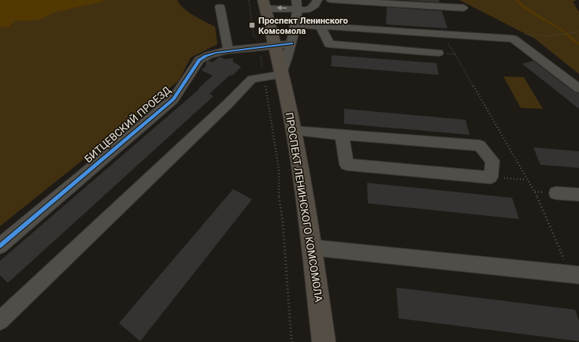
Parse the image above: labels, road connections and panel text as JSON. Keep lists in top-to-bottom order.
{
  "streets": {
    "main road": ["ПРОСПЕКТ ЛЕНИНСКОГО КОМСОМОЛА"],
    "street": ["БИТЦЕВСКИЙ ПРОЕЗД"]
  },
  "crossings": [
    ["БИТЦЕВСКИЙ ПРОЕЗД", "ПРОСПЕКТ ЛЕНИНСКОГО КОМСОМОЛА"]
  ],
  "places": {
    "transit": ["Проспект Ленинского Комсомола"]
  }
}
